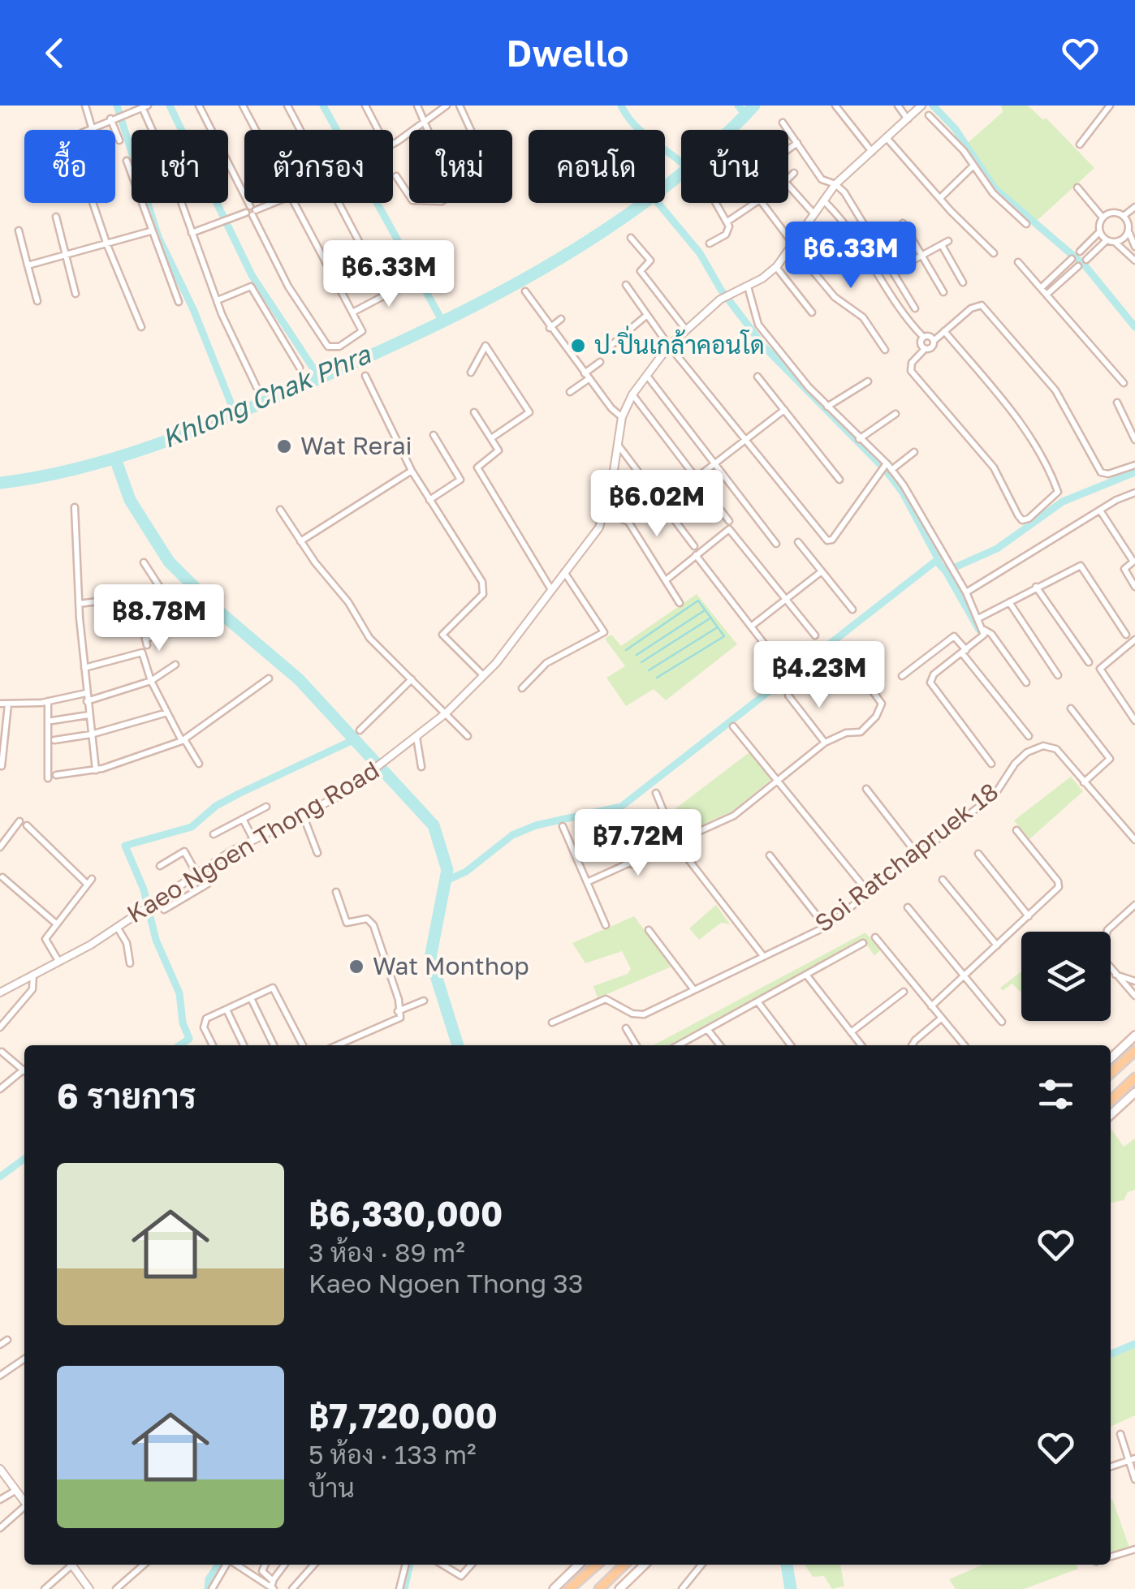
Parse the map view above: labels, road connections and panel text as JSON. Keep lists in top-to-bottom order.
{
  "streets": {
    "street": ["Kaeo Ngoen Thong Road", "Soi Ratchapruek 18"]
  },
  "water": ["Khlong Chak Phra"],
  "places": ["ป.ปิ่นเกล้าคอนโด", "Wat Rerai", "Wat Monthop"],
  "page": {
    "header": "Dwello",
    "chip": [
      "ซื้อ",
      "เช่า",
      "ตัวกรอง",
      "ใหม่",
      "คอนโด",
      "บ้าน"
    ],
    "price": [
      "฿6.33M",
      "฿6.33M",
      "฿6.02M",
      "฿8.78M",
      "฿4.23M",
      "฿7.72M"
    ],
    "heading": "6 รายการ",
    "list": [
      {
        "name": "฿6,330,000",
        "note": "3 ห้อง · 89 m² · Kaeo Ngoen Thong 33"
      },
      {
        "name": "฿7,720,000",
        "note": "5 ห้อง · 133 m² · บ้าน"
      }
    ]
  }
}
